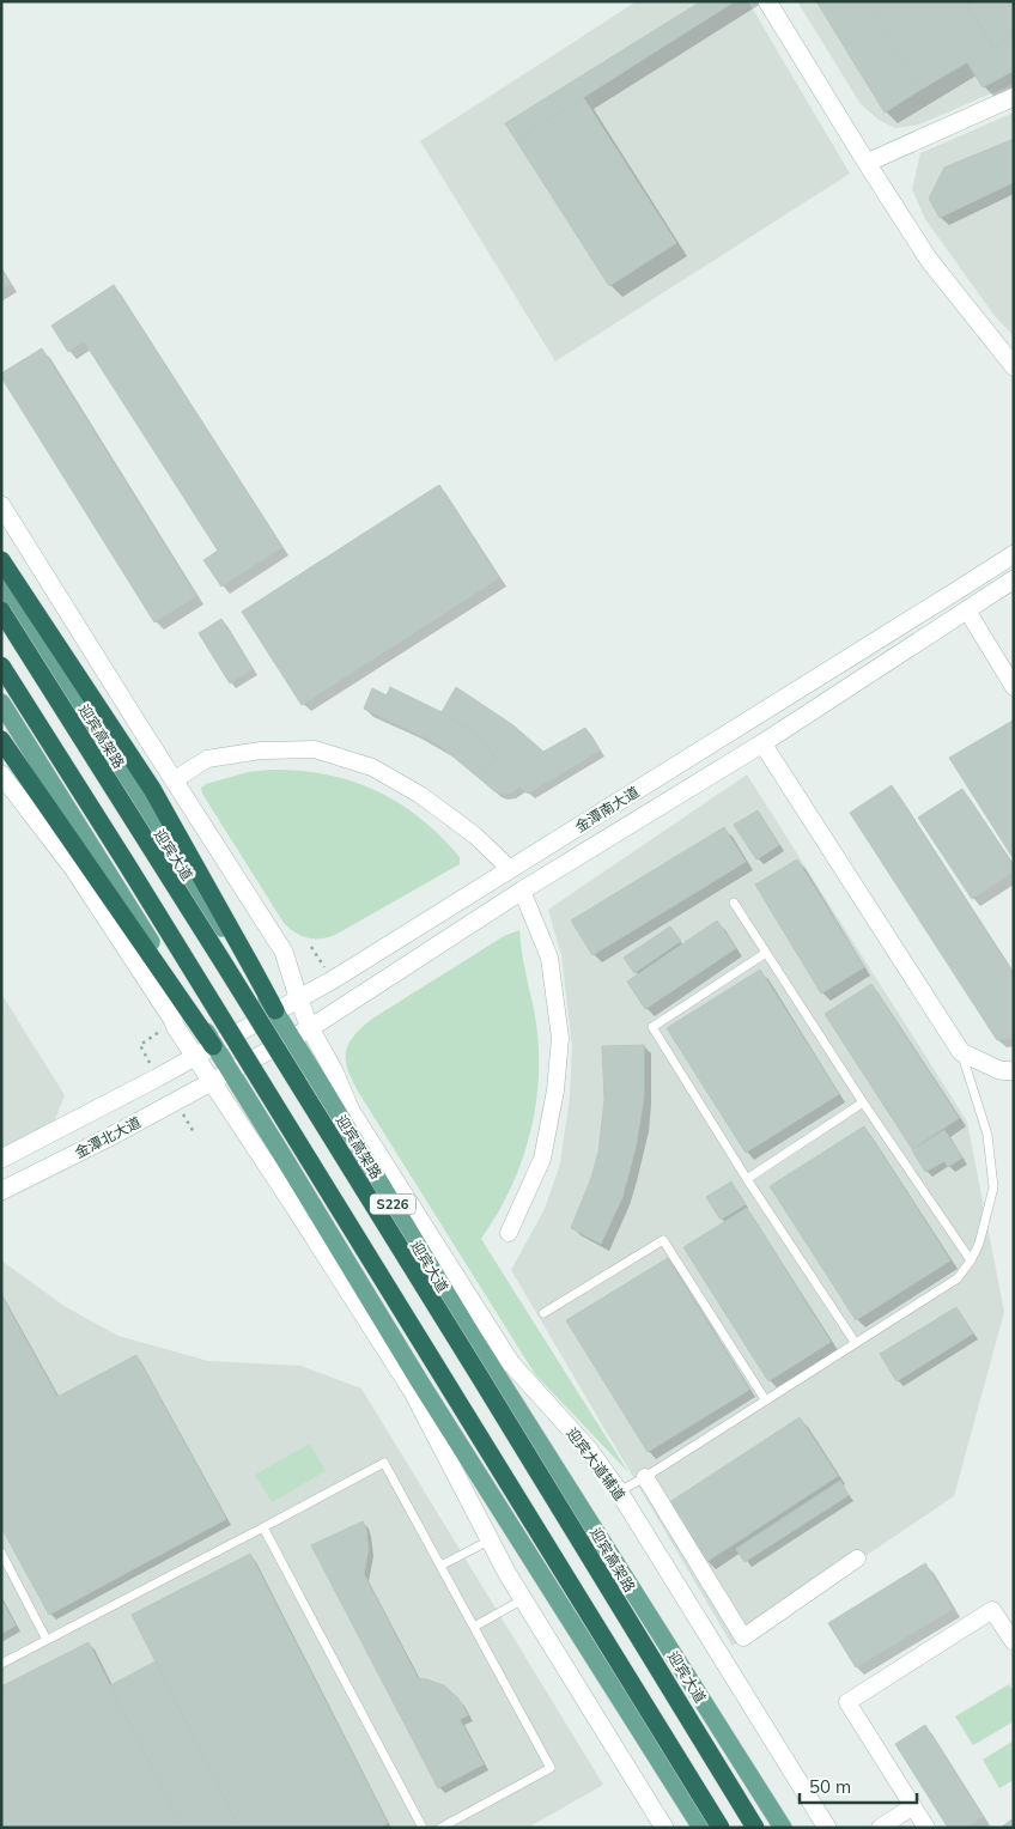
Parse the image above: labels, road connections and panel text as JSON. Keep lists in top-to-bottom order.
{
  "streets": {
    "highway": ["迎宾高架路"],
    "main road": ["迎宾大道", "S226"],
    "street": ["金潭南大道", "金潭北大道", "迎宾大道辅道"]
  },
  "crossings": [
    ["金潭南大道", "迎宾大道"],
    ["金潭南大道", "金潭北大道"],
    ["金潭南大道", "迎宾大道辅道"]
  ],
  "scale_bar": "50 m"
}
